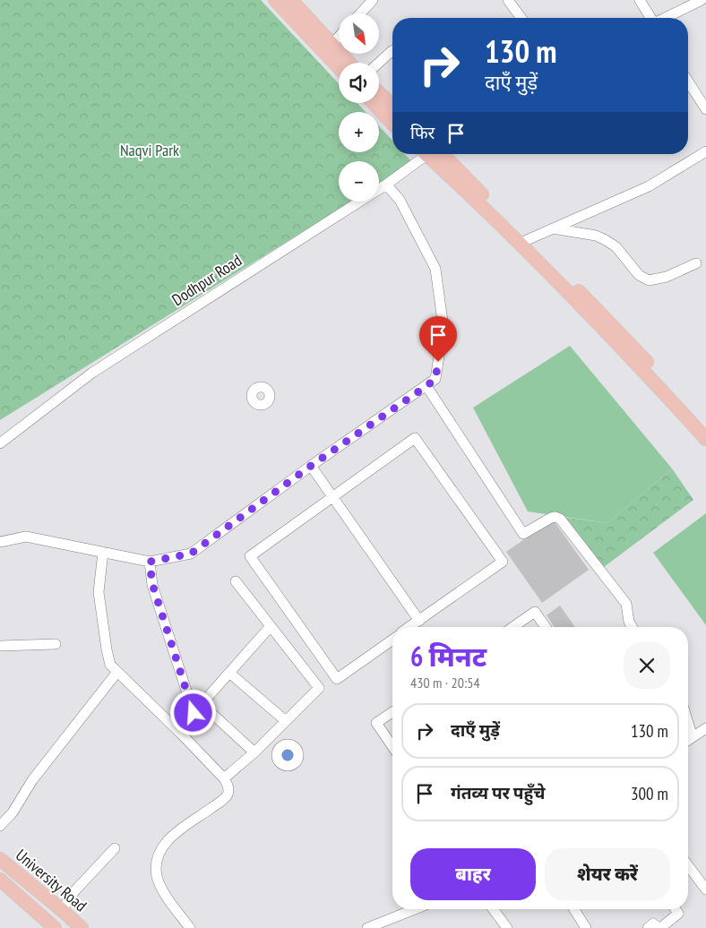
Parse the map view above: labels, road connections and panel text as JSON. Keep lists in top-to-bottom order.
{
  "streets": {
    "main road": ["University Road"],
    "street": ["Dodhpur Road"]
  },
  "parks": ["Naqvi Park"],
  "north": "bottom right",
  "page": {
    "map_buttons": ["+", "−"],
    "turn": ["130 m", "दाएँ मुड़ें"],
    "then": "फिर",
    "heading": ["6 मिनट", "430 m · 20:54"],
    "list": [
      {
        "name": "दाएँ मुड़ें",
        "value": "130 m"
      },
      {
        "name": "गंतव्य पर पहुँचे",
        "value": "300 m"
      }
    ],
    "buttons": ["बाहर", "शेयर करें"]
  }
}
